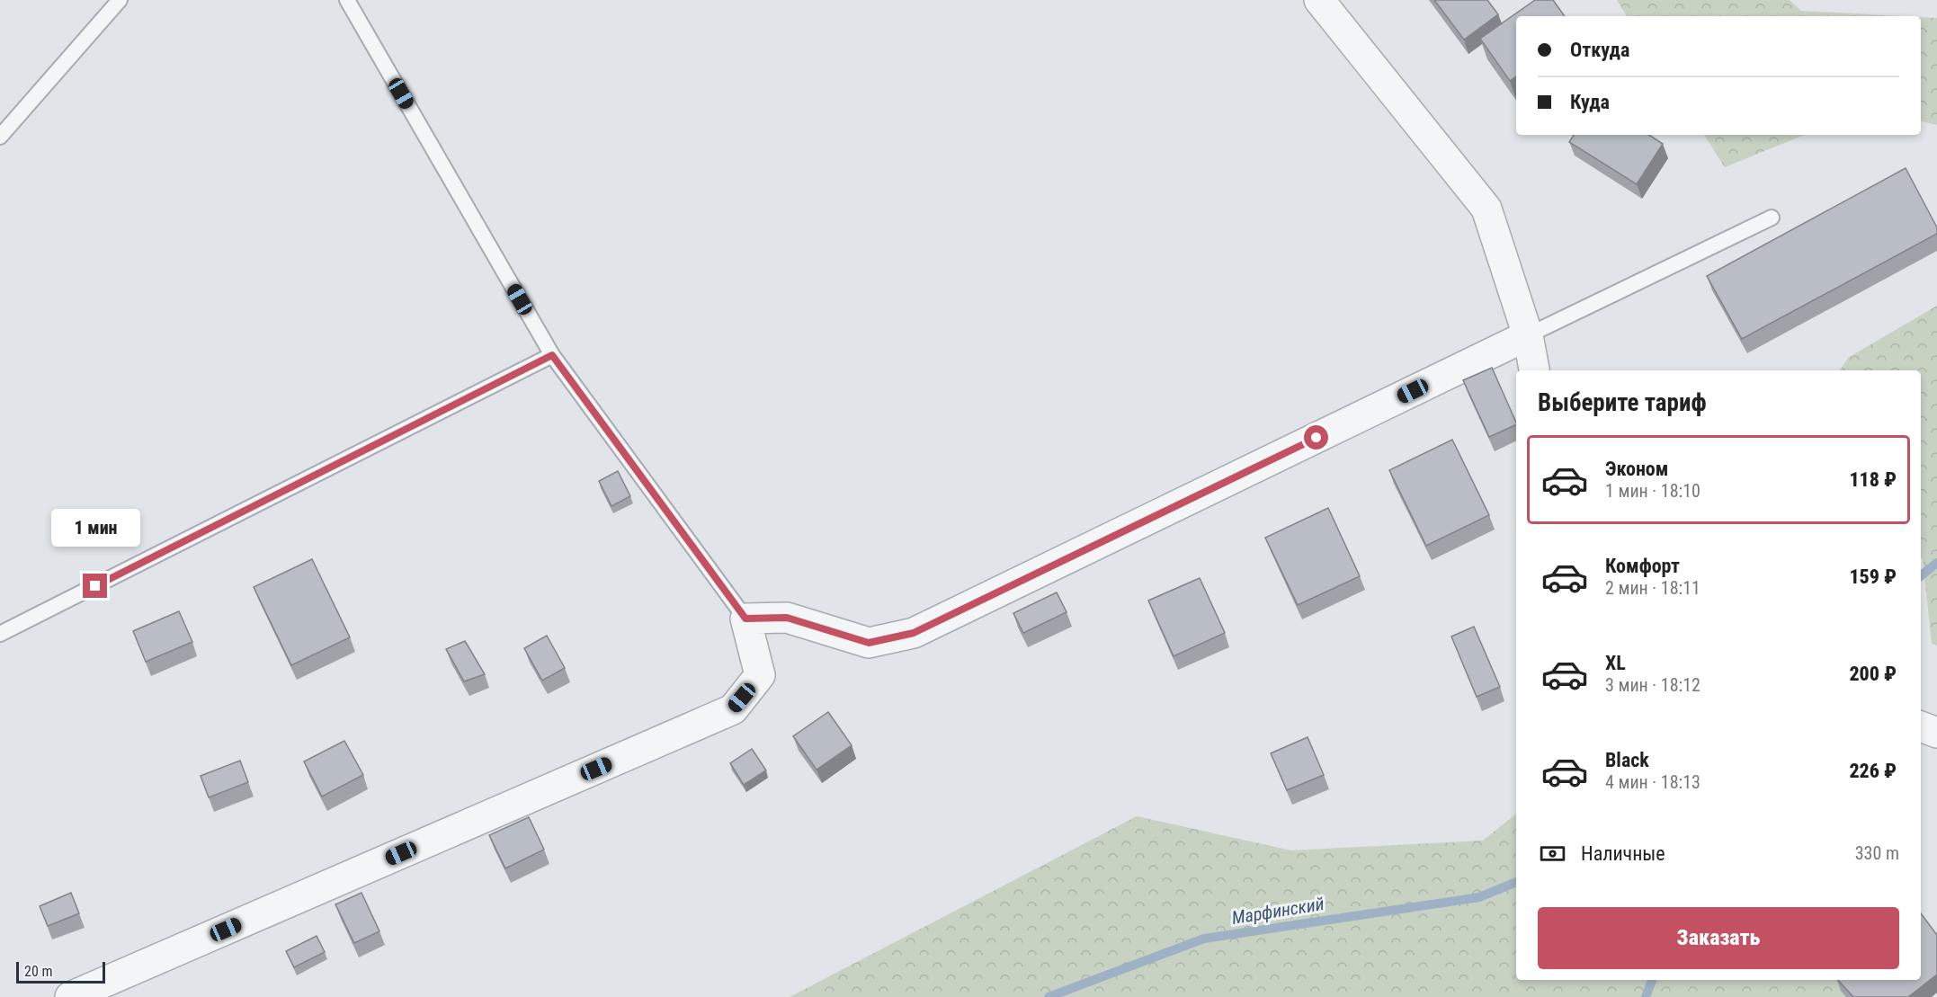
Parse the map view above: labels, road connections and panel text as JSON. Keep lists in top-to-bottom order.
{
  "water": ["Марфинский"],
  "scale_bar": "20 m",
  "page": {
    "banner": ["Откуда", "Куда"],
    "heading": "Выберите тариф",
    "list": [
      {
        "name": "Эконом",
        "note": "1 мин · 18:10",
        "value": "118 ₽"
      },
      {
        "name": "Комфорт",
        "note": "2 мин · 18:11",
        "value": "159 ₽"
      },
      {
        "name": "XL",
        "note": "3 мин · 18:12",
        "value": "200 ₽"
      },
      {
        "name": "Black",
        "note": "4 мин · 18:13",
        "value": "226 ₽"
      }
    ],
    "bubble": "1 мин",
    "pay": ["Наличные", "330 m"],
    "buttons": "Заказать",
    "scale": "20 m"
  }
}
